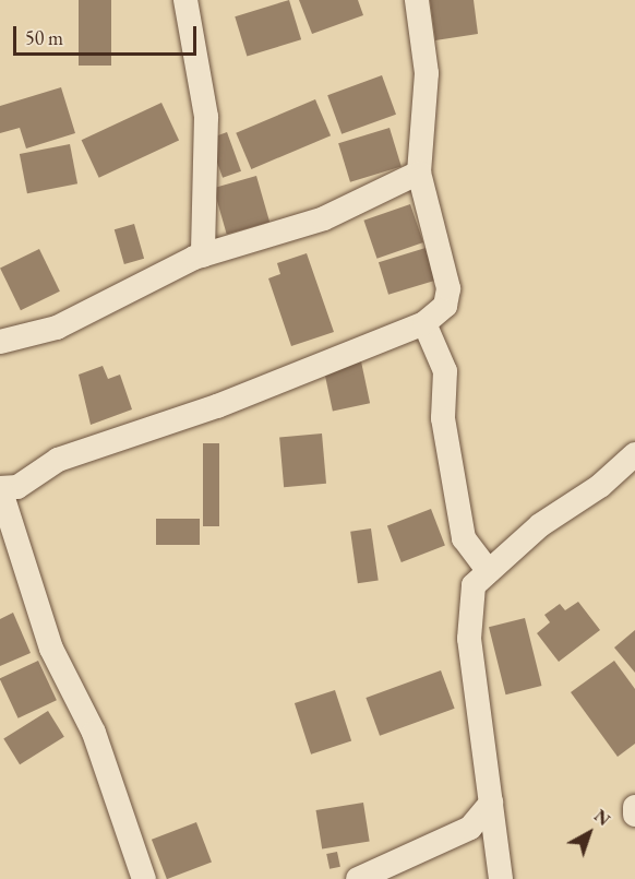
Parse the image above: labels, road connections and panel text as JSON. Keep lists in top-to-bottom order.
{
  "scale_bar": "50 m",
  "north": "top right"
}
